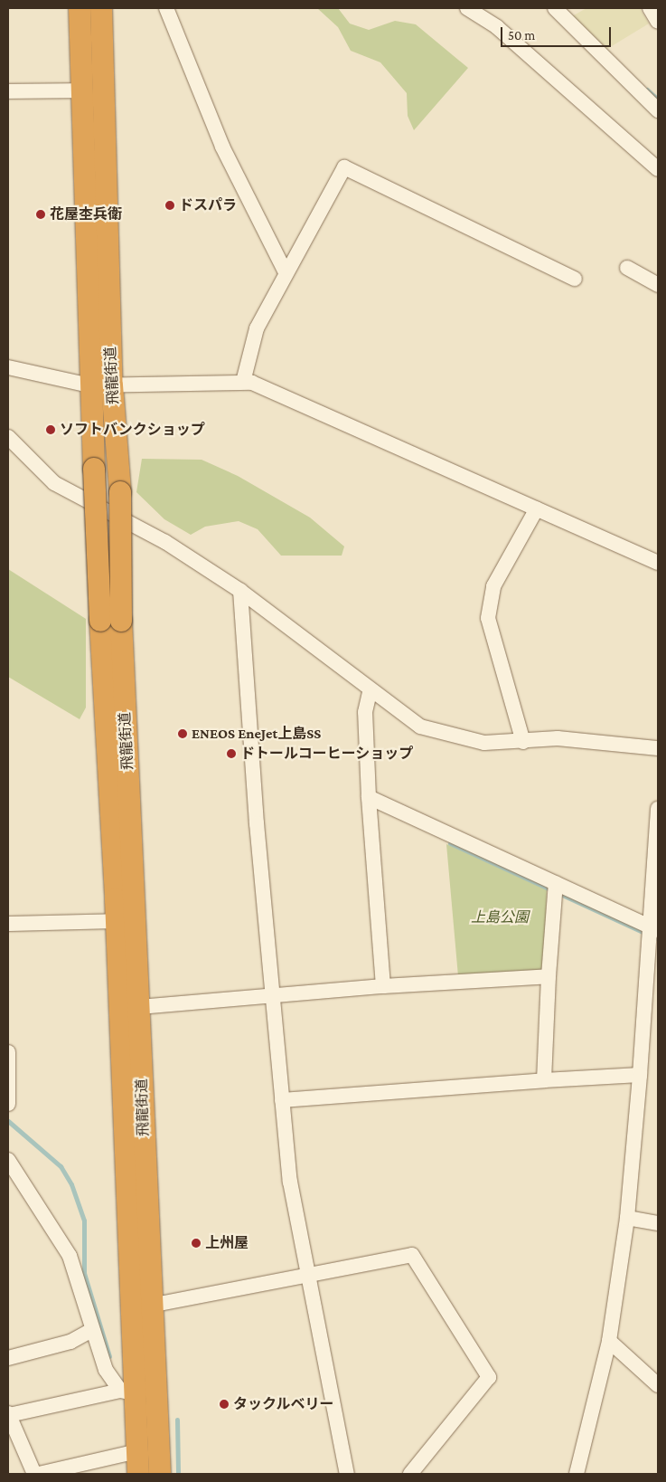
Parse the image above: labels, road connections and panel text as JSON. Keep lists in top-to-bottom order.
{
  "streets": {
    "highway": ["飛龍街道"]
  },
  "parks": ["上島公園"],
  "places": [
    "ドスパラ",
    "花屋杢兵衛",
    "ソフトバンクショップ",
    "ENEOS EneJet上島SS",
    "ドトールコーヒーショップ",
    "上州屋",
    "タックルベリー"
  ],
  "scale_bar": "50 m"
}
